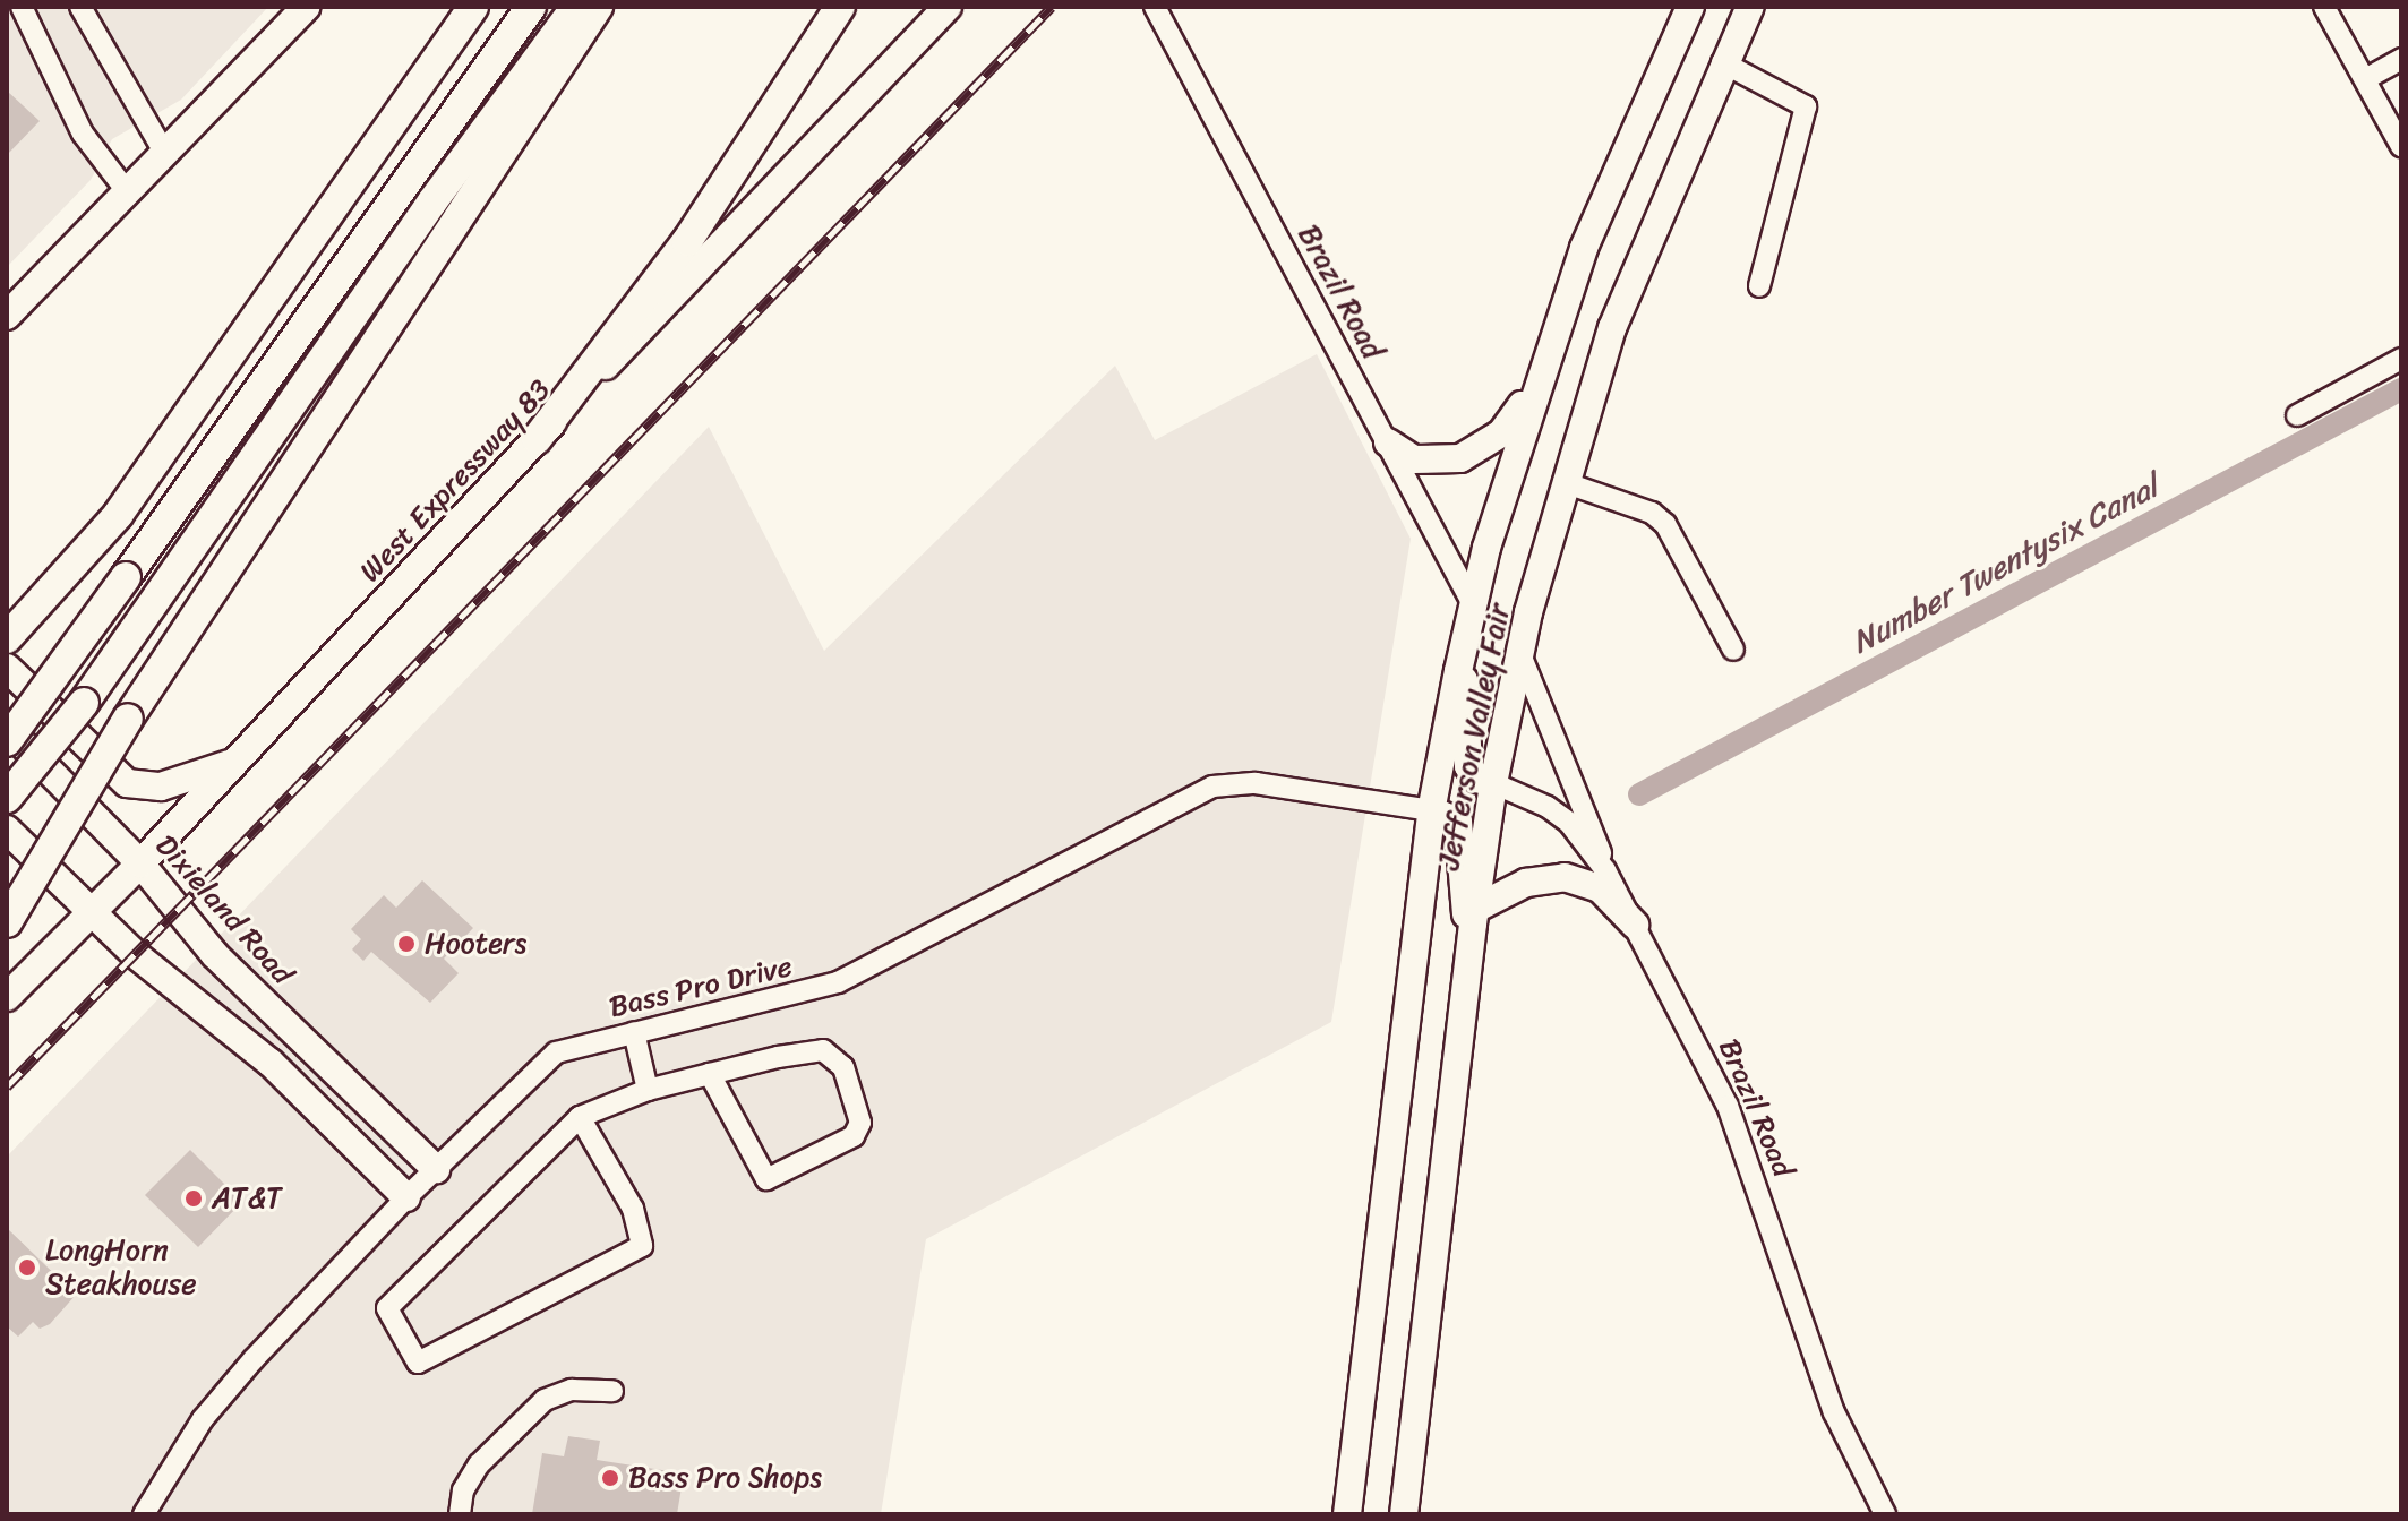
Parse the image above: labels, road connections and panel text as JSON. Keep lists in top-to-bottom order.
{
  "streets": {
    "main road": ["West Expressway 83", "Jefferson Valley Fair", "Dixieland Road"],
    "street": ["Brazil Road", "Bass Pro Drive"]
  },
  "crossings": [
    ["Brazil Road", "Jefferson Valley Fair"],
    ["West Expressway 83", "Dixieland Road"],
    ["Dixieland Road", "Bass Pro Drive"]
  ],
  "water": ["Number Twentysix Canal"],
  "places": [
    "Hooters",
    "AT&T",
    "LongHorn Steakhouse",
    "Bass Pro Shops"
  ]
}
